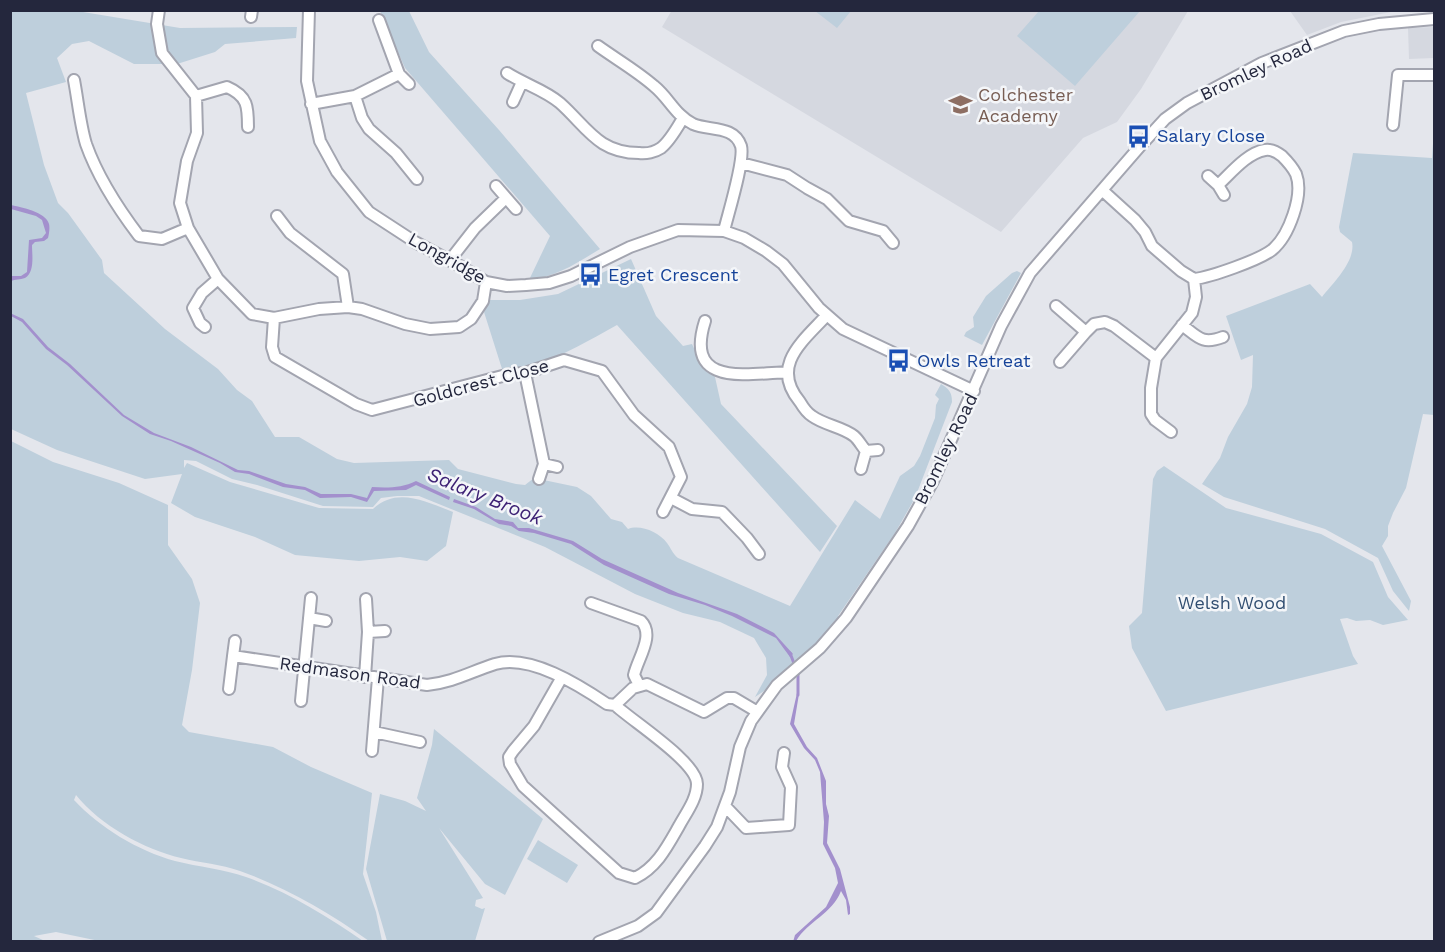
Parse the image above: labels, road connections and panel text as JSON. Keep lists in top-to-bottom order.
{
  "streets": {
    "street": [
      "Bromley Road",
      "Longridge",
      "Goldcrest Close",
      "Redmason Road"
    ]
  },
  "crossings": [
    ["Bromley Road", "Longridge"]
  ],
  "water": ["Salary Brook"],
  "parks": ["Welsh Wood"],
  "places": {
    "school or university": ["Colchester Academy"],
    "bus stop": ["Salary Close", "Egret Crescent", "Owls Retreat"]
  }
}
